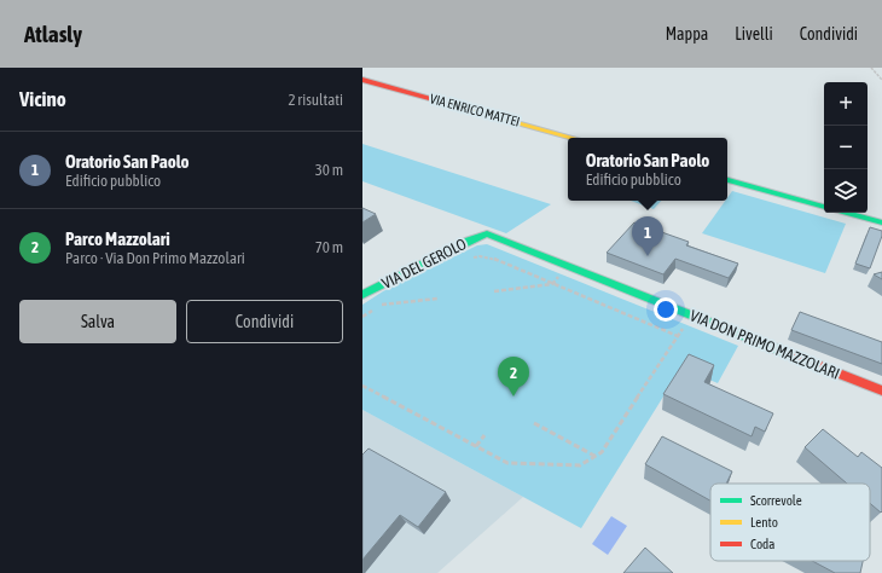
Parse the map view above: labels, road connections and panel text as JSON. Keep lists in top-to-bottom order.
{
  "streets": {
    "street": ["VIA ENRICO MATTEI", "VIA DEL GEROLO", "VIA DON PRIMO MAZZOLARI"]
  },
  "crossings": [
    ["VIA DEL GEROLO", "VIA DON PRIMO MAZZOLARI"]
  ],
  "legend": ["Scorrevole", "Lento", "Coda"],
  "page": {
    "header": "Atlasly",
    "nav": ["Mappa", "Livelli", "Condividi"],
    "heading": ["Vicino", "2 risultati"],
    "map_buttons": ["+", "−"],
    "list": [
      {
        "mark": "1",
        "name": "Oratorio San Paolo",
        "note": "Edificio pubblico",
        "value": "30 m"
      },
      {
        "mark": "2",
        "name": "Parco Mazzolari",
        "note": "Parco · Via Don Primo Mazzolari",
        "value": "70 m"
      }
    ],
    "popup": ["Oratorio San Paolo", "Edificio pubblico"],
    "pins": ["1", "2"],
    "buttons": ["Salva", "Condividi"]
  }
}
